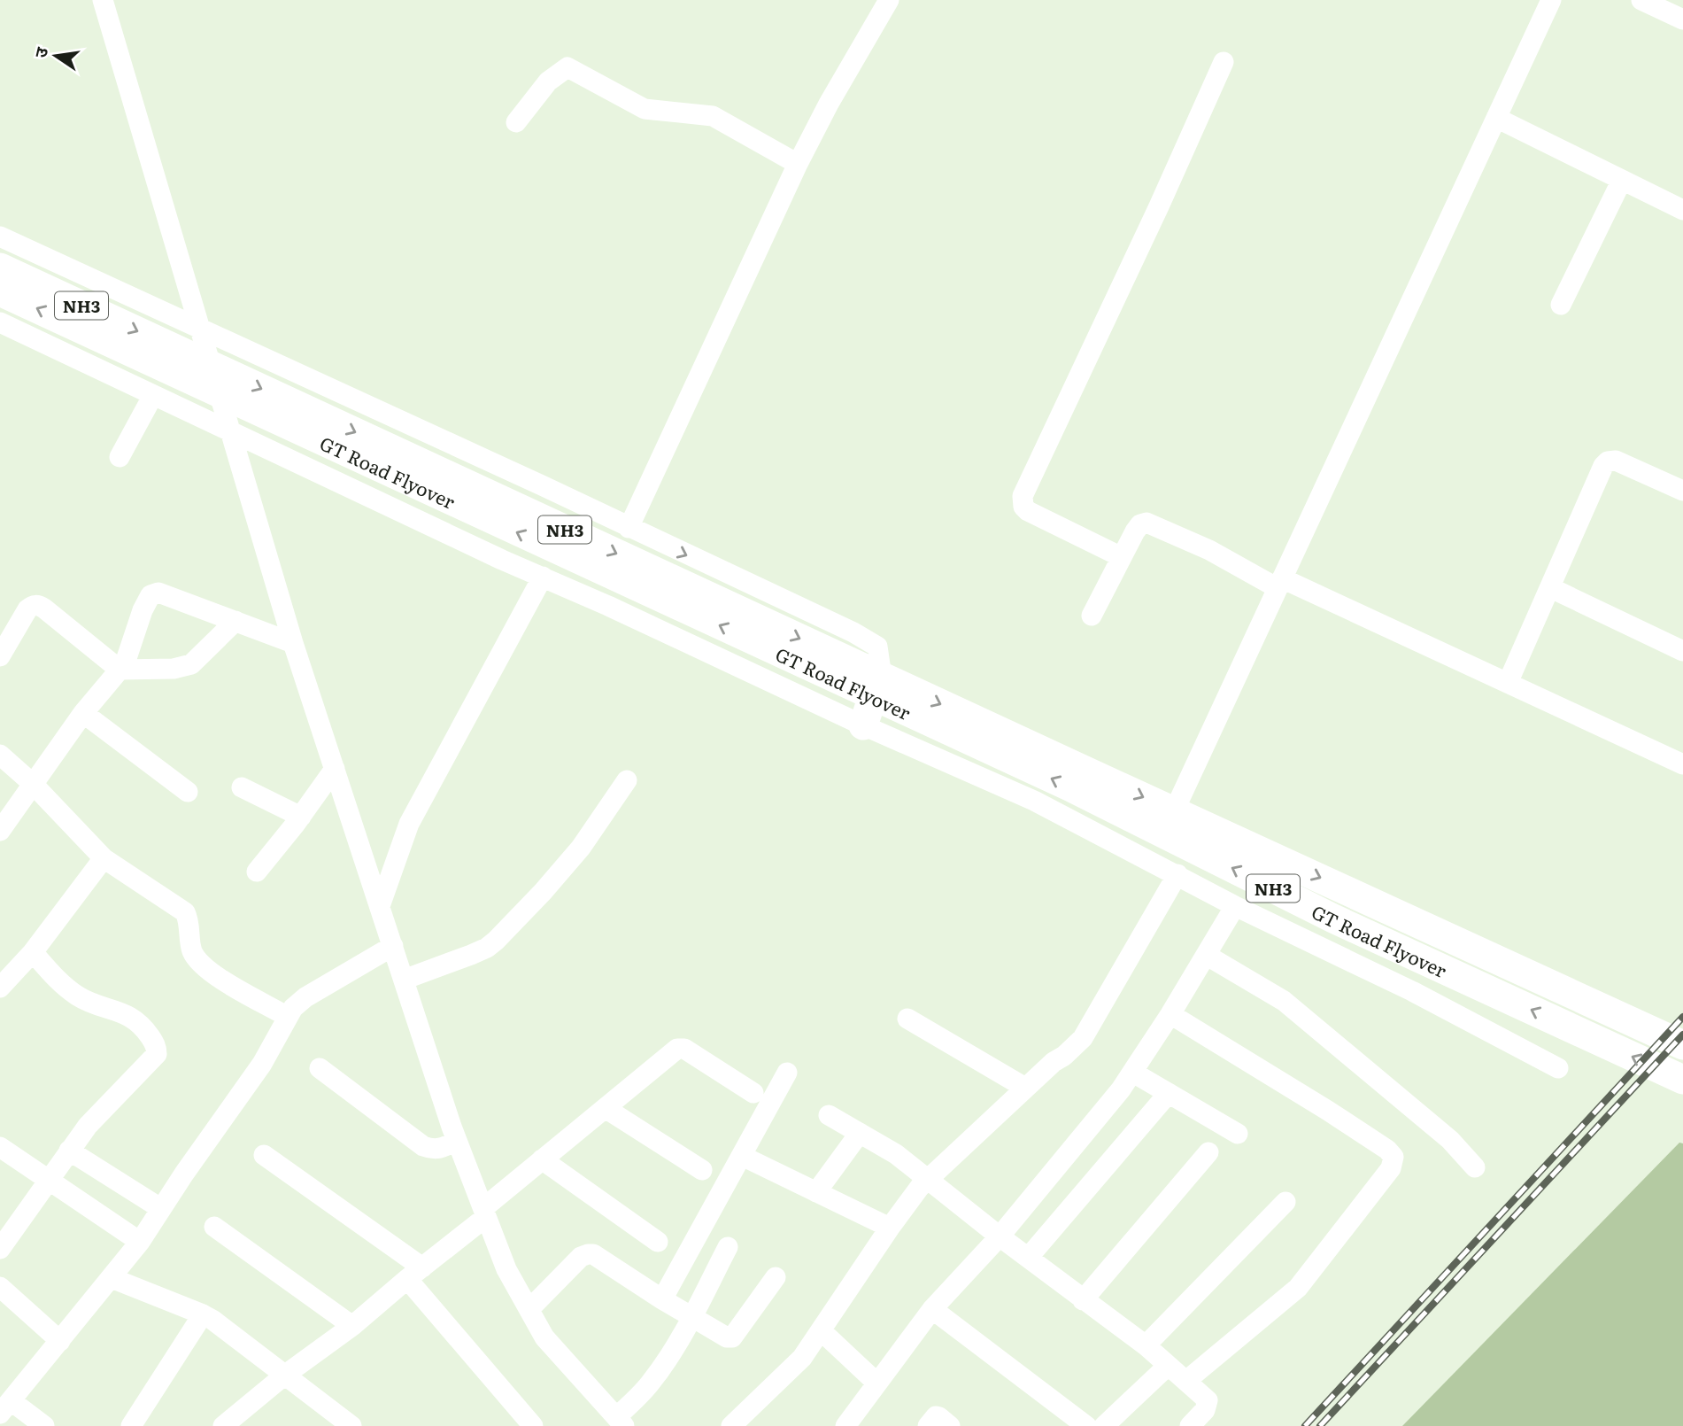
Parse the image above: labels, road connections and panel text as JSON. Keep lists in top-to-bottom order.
{
  "streets": {
    "highway": ["NH3", "GT Road Flyover"]
  },
  "north": "left"
}
